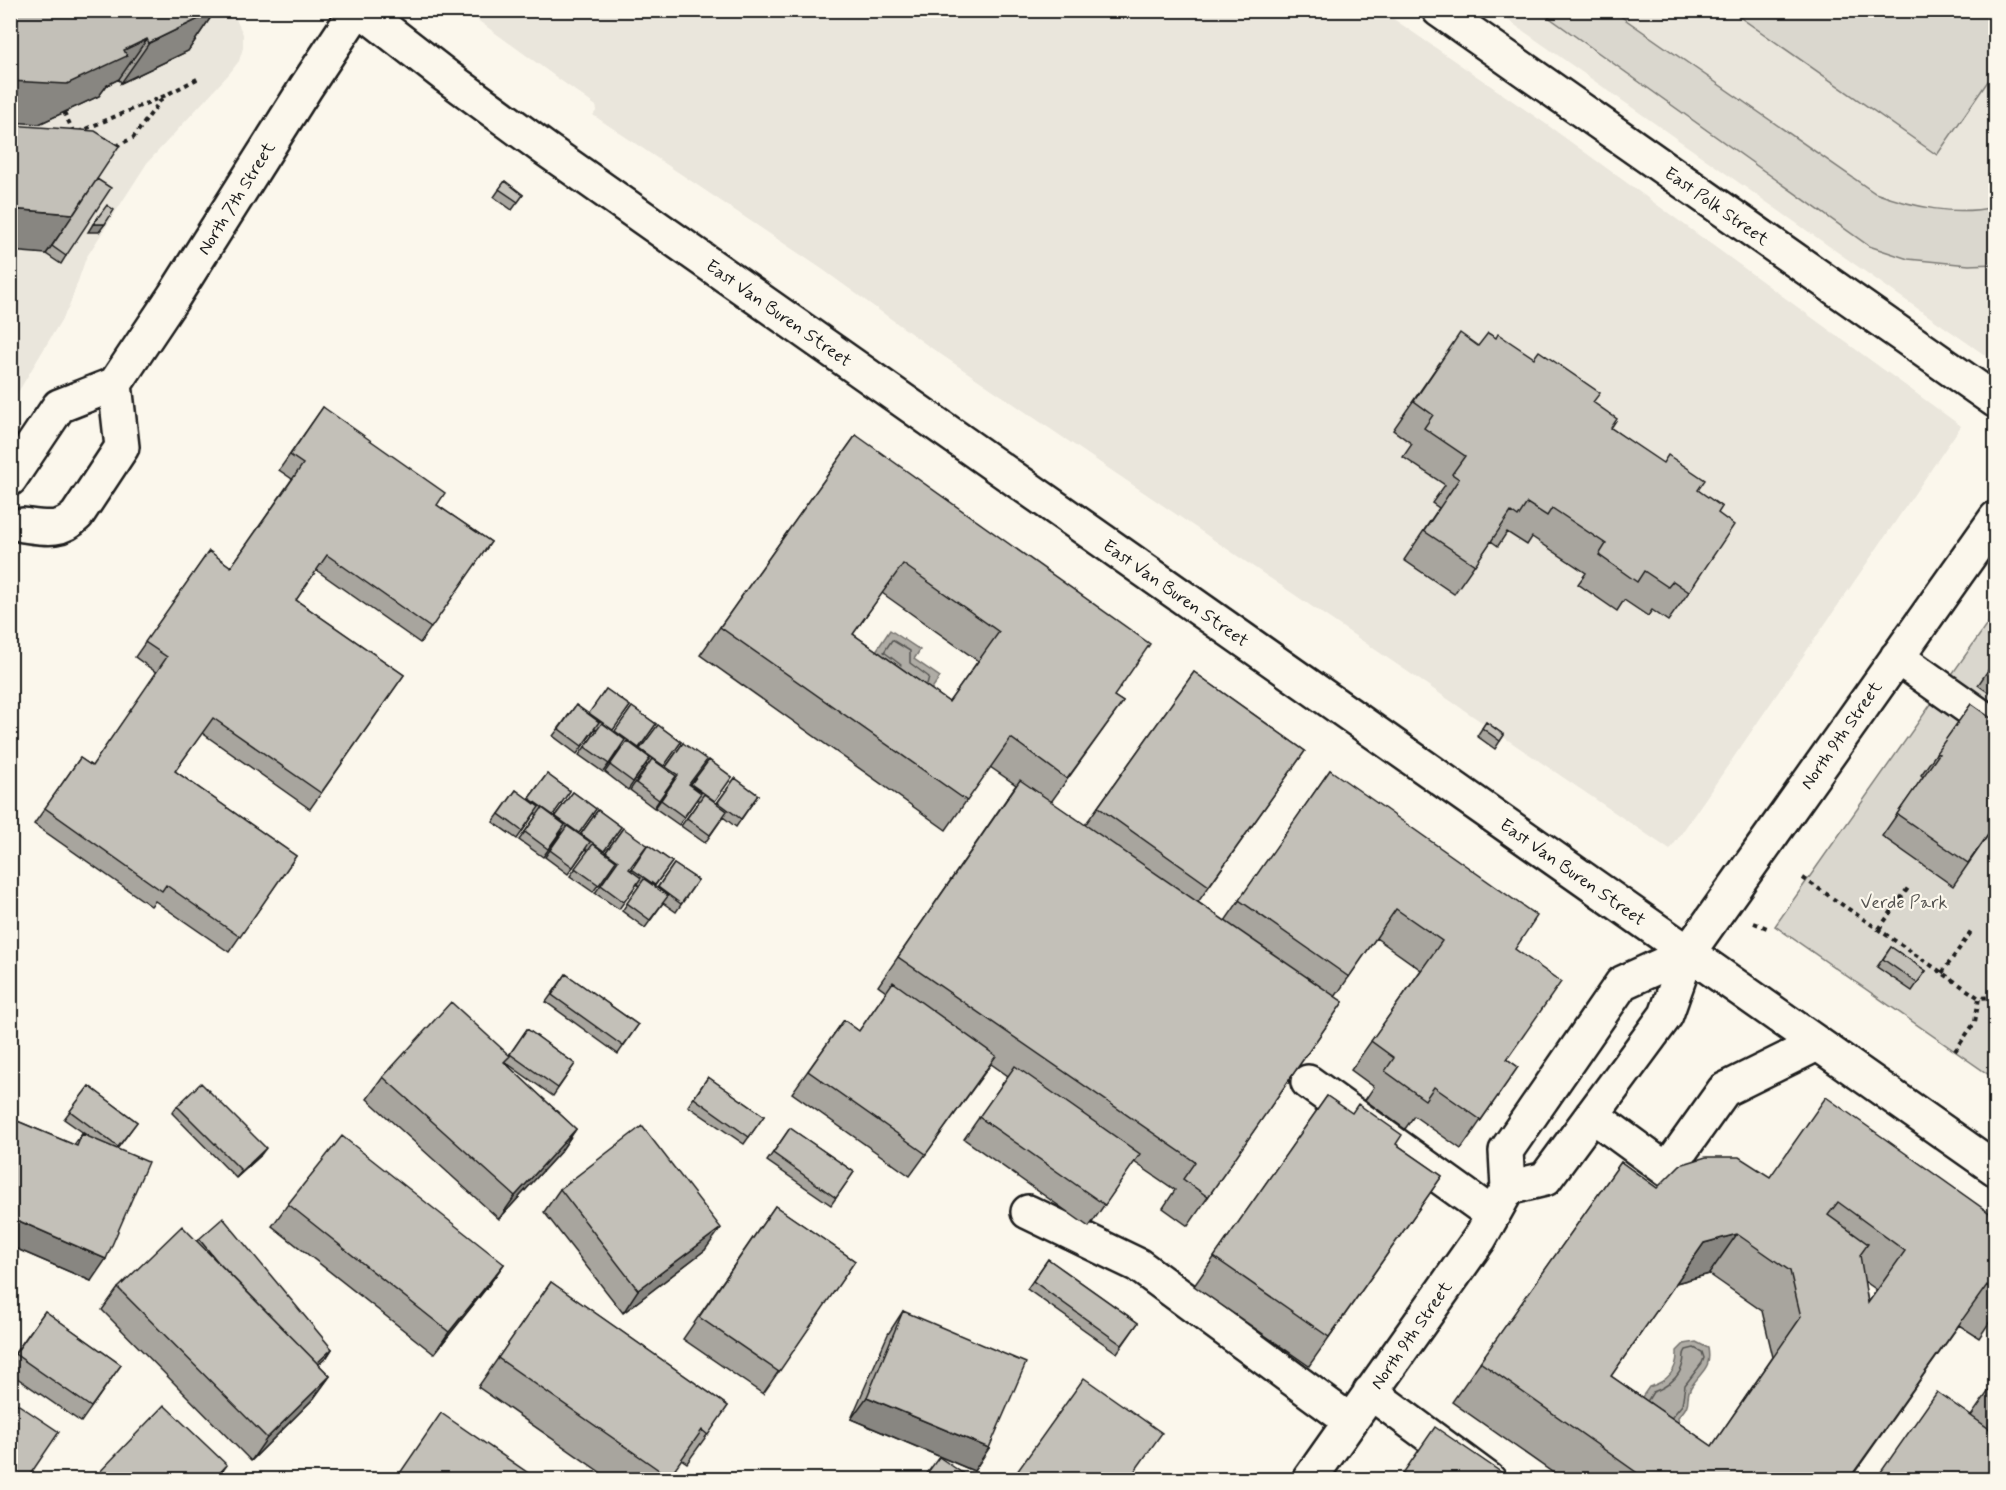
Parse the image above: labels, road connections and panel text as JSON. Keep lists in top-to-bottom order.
{
  "streets": {
    "main road": [
      "North 7th Street",
      "East Polk Street",
      "East Van Buren Street",
      "North 9th Street"
    ]
  },
  "crossings": [
    ["North 7th Street", "East Van Buren Street"],
    ["East Van Buren Street", "North 9th Street"]
  ],
  "parks": ["Verde Park"]
}
